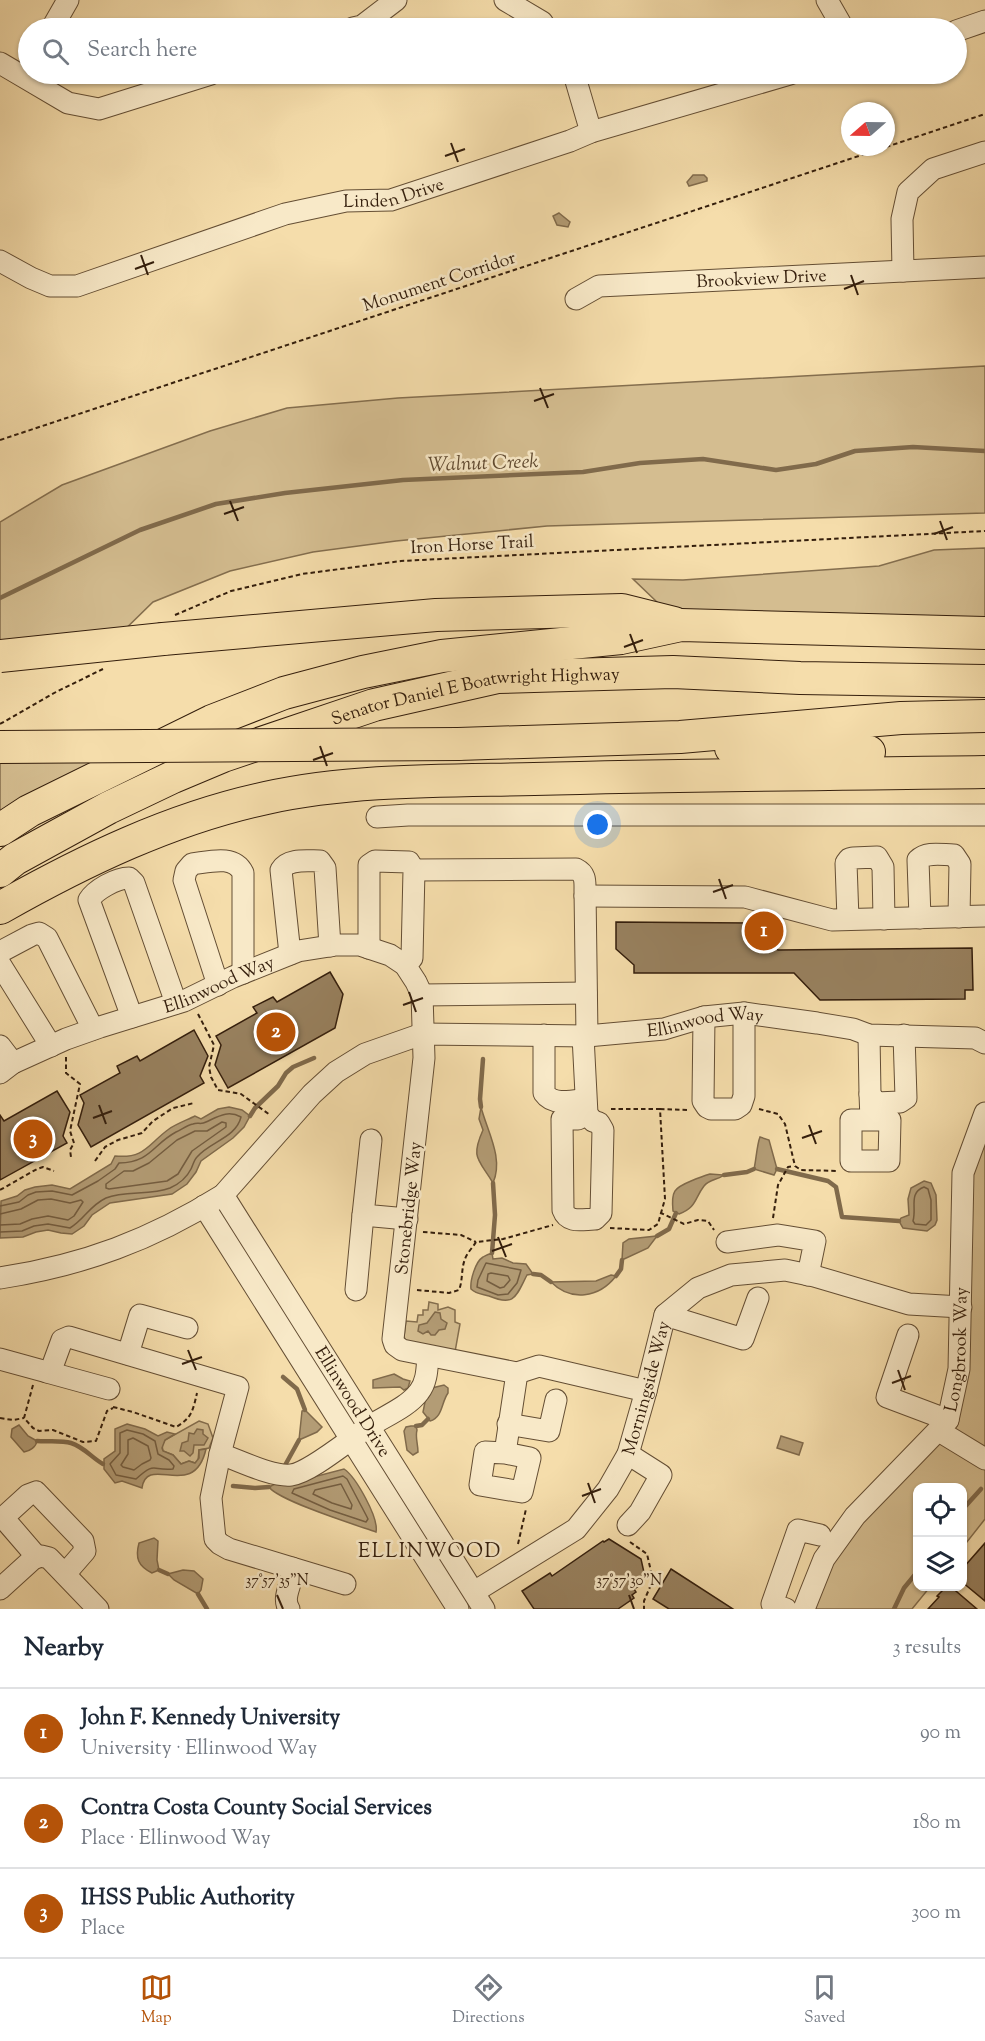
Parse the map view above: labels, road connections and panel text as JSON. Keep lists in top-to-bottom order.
{
  "streets": {
    "highway": ["Senator Daniel E Boatwright Highway"],
    "street": [
      "Linden Drive",
      "Brookview Drive",
      "Ellinwood Way",
      "Stonebridge Way",
      "Longbrook Way",
      "Morningside Way",
      "Ellinwood Drive"
    ],
    "path": ["Monument Corridor", "Iron Horse Trail"]
  },
  "crossings": [
    ["Ellinwood Way", "Stonebridge Way"],
    ["Ellinwood Way", "Ellinwood Drive"],
    ["Stonebridge Way", "Morningside Way"],
    ["Longbrook Way", "Morningside Way"],
    ["Morningside Way", "Ellinwood Drive"]
  ],
  "districts": ["ELLINWOOD"],
  "water": ["Walnut Creek"],
  "north": "left",
  "page": {
    "search": "Search here",
    "pins": ["1", "2", "3"],
    "heading": ["Nearby", "3 results"],
    "list": [
      {
        "mark": "1",
        "name": "John F. Kennedy University",
        "note": "University · Ellinwood Way",
        "value": "90 m"
      },
      {
        "mark": "2",
        "name": "Contra Costa County Social Services",
        "note": "Place · Ellinwood Way",
        "value": "180 m"
      },
      {
        "mark": "3",
        "name": "IHSS Public Authority",
        "note": "Place",
        "value": "300 m"
      }
    ],
    "nav": ["Map", "Directions", "Saved"]
  },
  "coordinates": ["37°57'35\"N", "37°57'30\"N"]
}
